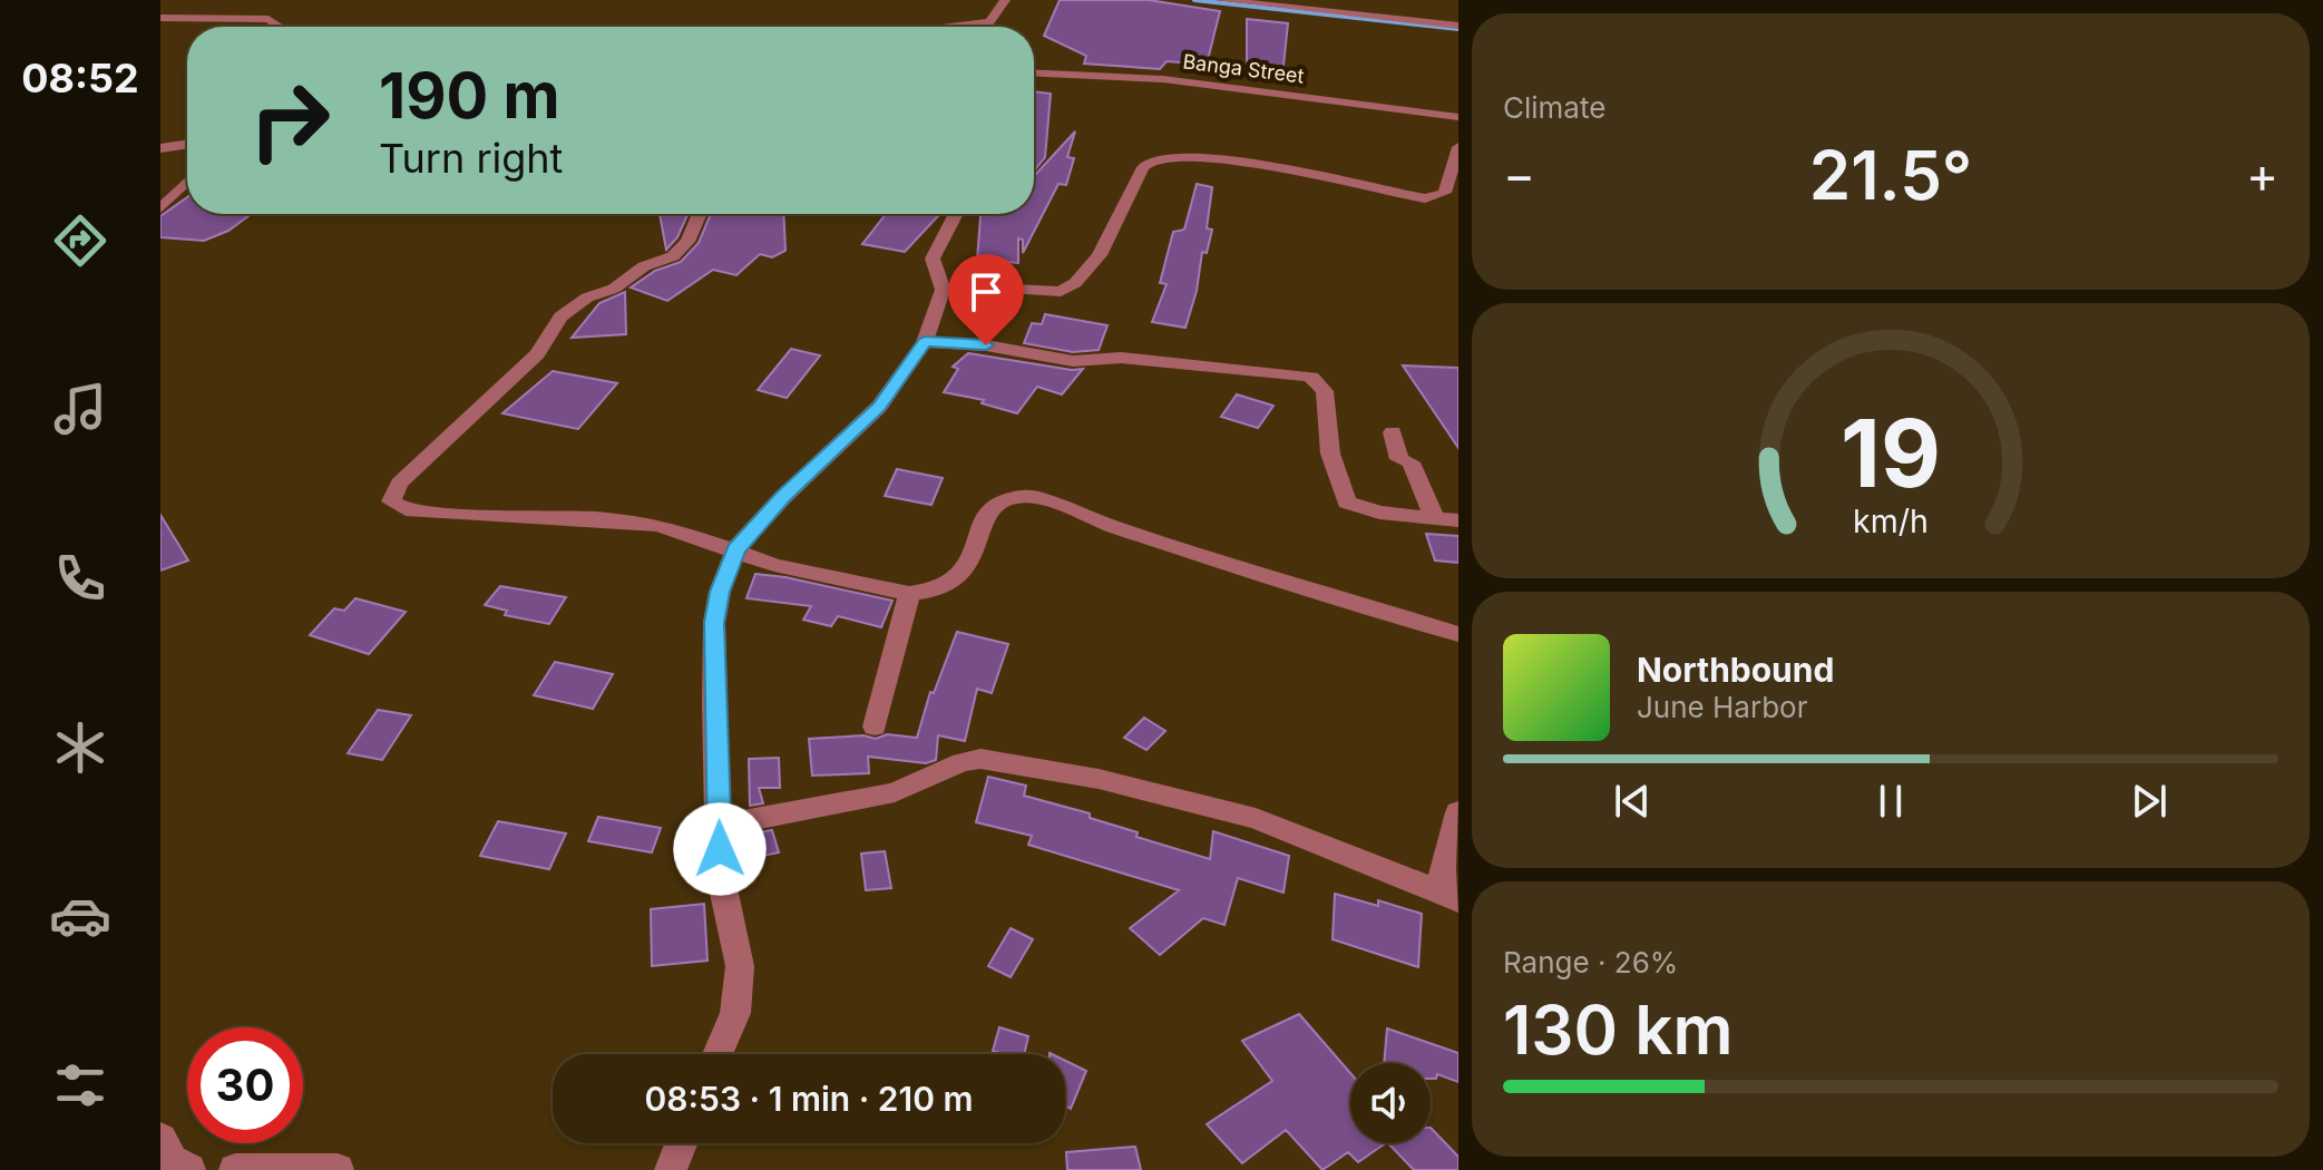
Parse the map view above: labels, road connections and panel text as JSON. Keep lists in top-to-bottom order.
{
  "streets": {
    "street": ["Banga Street"]
  },
  "page": {
    "tabs": "08:52",
    "tile": [
      "Climate",
      ["Range · 26%", "130 km"]
    ],
    "turn": ["190 m", "Turn right"],
    "heat": ["−", "21.5°", "+"],
    "song": ["Northbound", "June Harbor"],
    "limit": "30",
    "trip": "08:53 · 1 min · 210 m",
    "gauge": ["19", "km/h"]
  }
}
